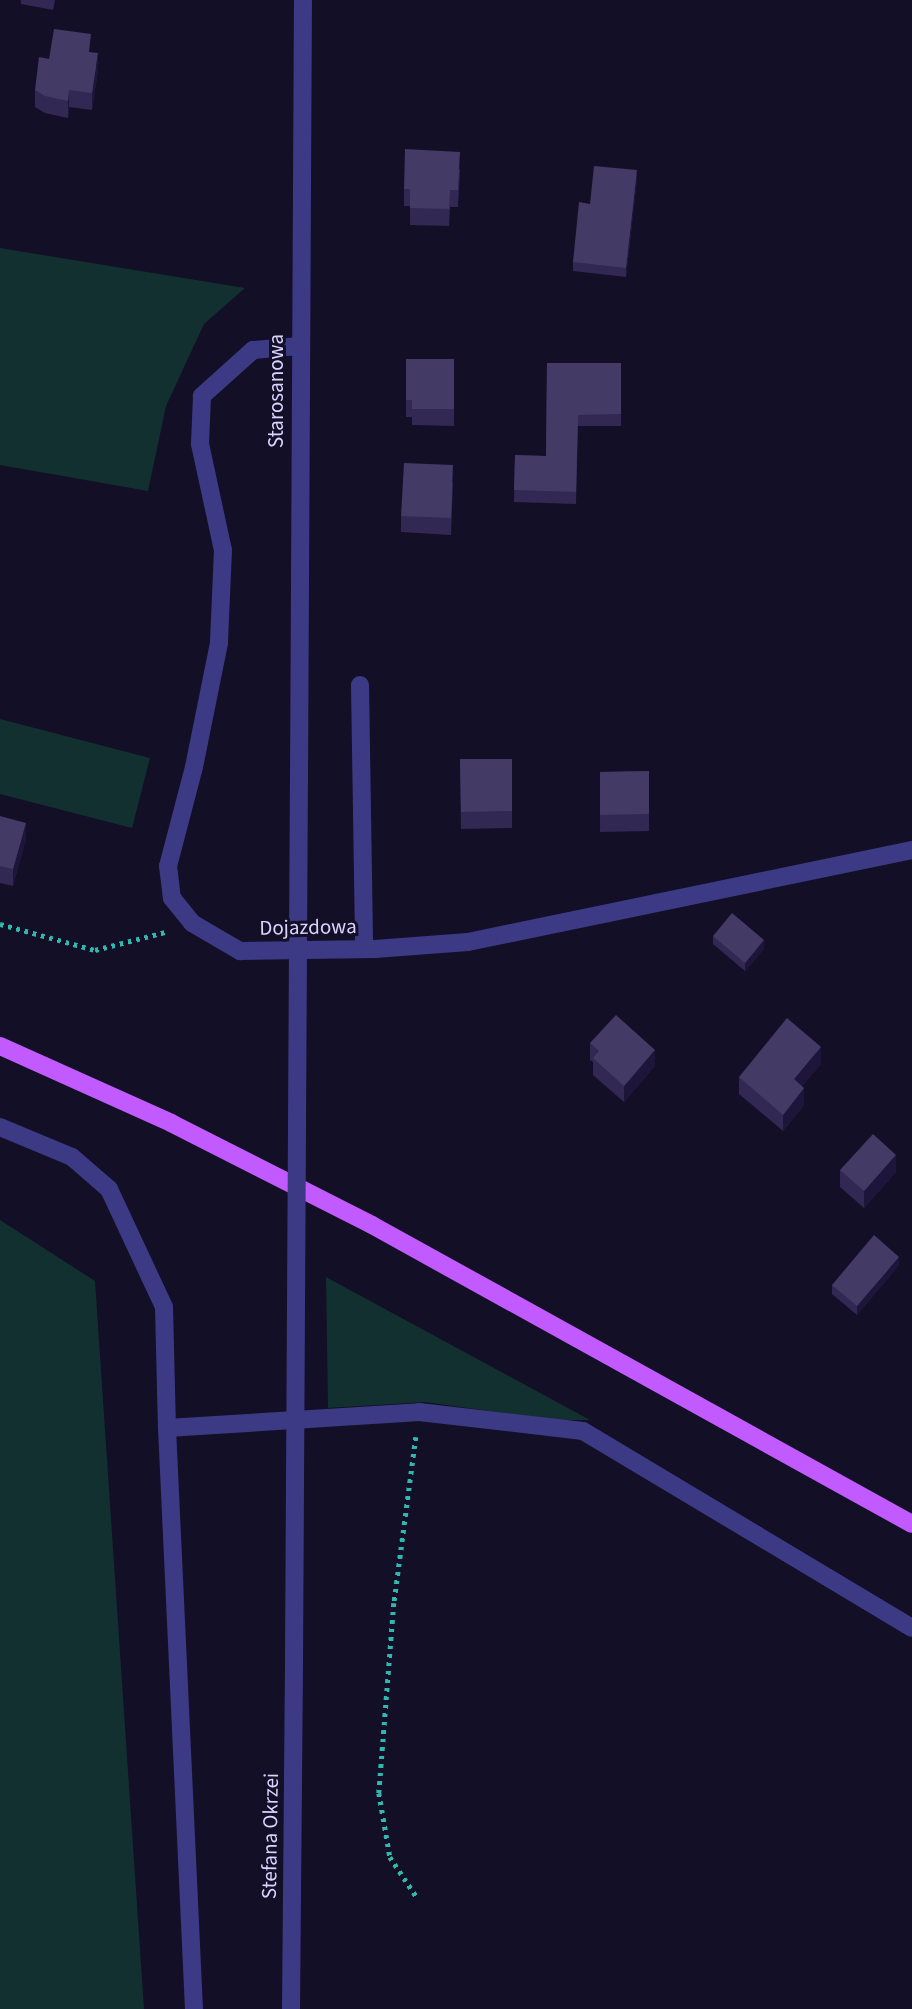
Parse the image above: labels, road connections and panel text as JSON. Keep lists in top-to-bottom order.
{
  "streets": {
    "street": ["Starosanowa", "Dojazdowa", "Stefana Okrzei"]
  },
  "crossings": [
    ["Starosanowa", "Dojazdowa"],
    ["Starosanowa", "Stefana Okrzei"]
  ]
}
